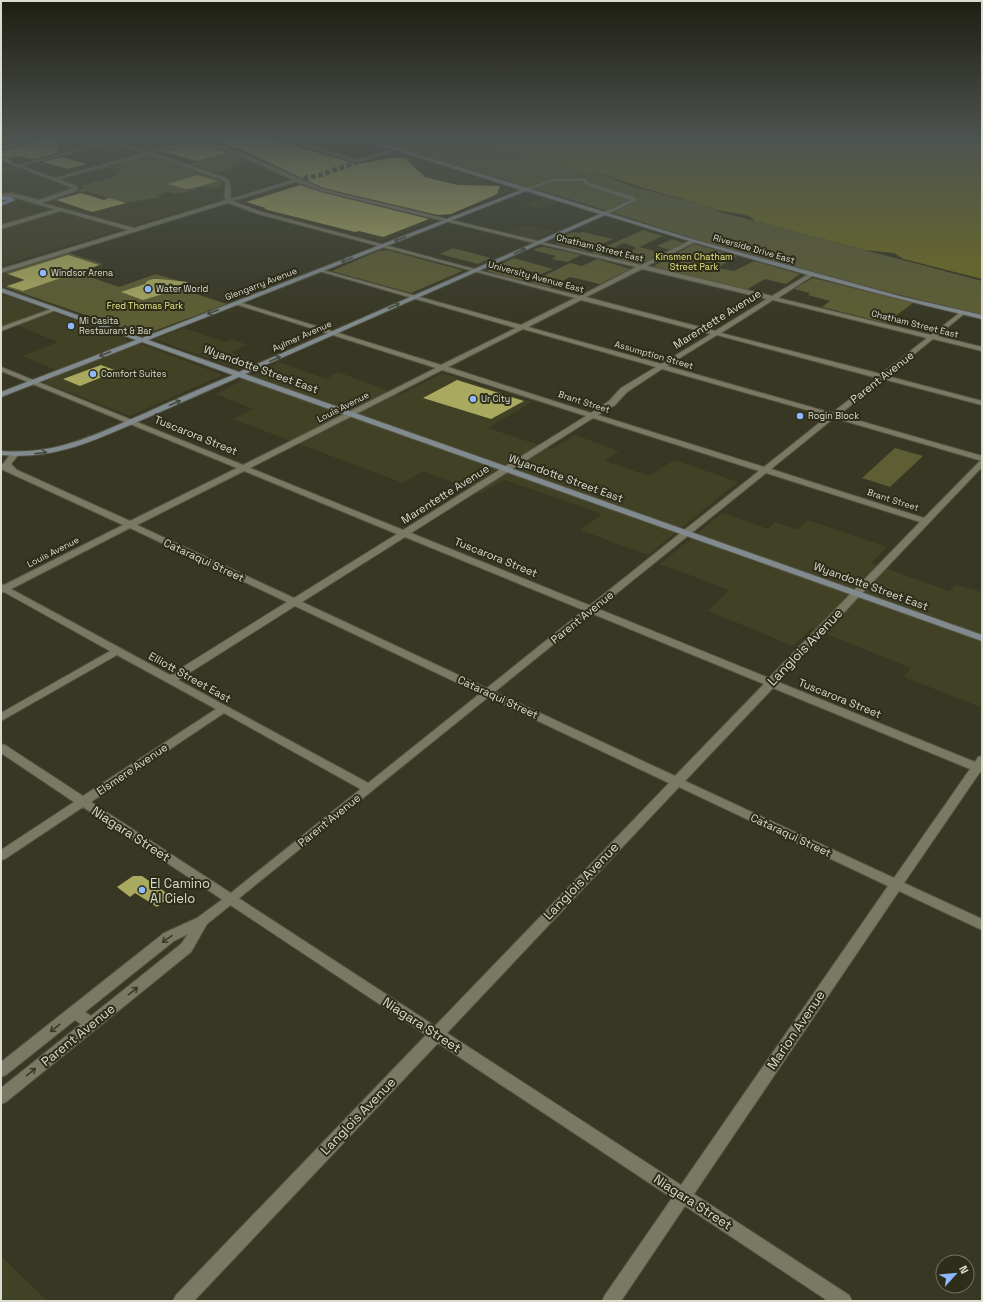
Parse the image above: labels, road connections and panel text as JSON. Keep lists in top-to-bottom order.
{
  "streets": {
    "main road": [
      "Riverside Drive East",
      "Glengarry Avenue",
      "Aylmer Avenue",
      "Wyandotte Street East"
    ],
    "street": [
      "Chatham Street East",
      "University Avenue East",
      "Marentette Avenue",
      "Assumption Street",
      "Parent Avenue",
      "Brant Street",
      "Louis Avenue",
      "Tuscarora Street",
      "Cataraqui Street",
      "Langlois Avenue",
      "Elliott Street East",
      "Elsmere Avenue",
      "Niagara Street",
      "Marion Avenue"
    ]
  },
  "crossings": [
    ["Chatham Street East", "Glengarry Avenue"],
    ["Chatham Street East", "Marentette Avenue"],
    ["Chatham Street East", "Aylmer Avenue"],
    ["Chatham Street East", "Parent Avenue"],
    ["Chatham Street East", "Louis Avenue"],
    ["Riverside Drive East", "Marentette Avenue"],
    ["Riverside Drive East", "Aylmer Avenue"],
    ["Riverside Drive East", "Parent Avenue"],
    ["Riverside Drive East", "Louis Avenue"],
    ["University Avenue East", "Glengarry Avenue"],
    ["University Avenue East", "Marentette Avenue"],
    ["University Avenue East", "Aylmer Avenue"],
    ["University Avenue East", "Parent Avenue"],
    ["University Avenue East", "Louis Avenue"],
    ["Glengarry Avenue", "Assumption Street"],
    ["Glengarry Avenue", "Wyandotte Street East"],
    ["Glengarry Avenue", "Brant Street"],
    ["Glengarry Avenue", "Tuscarora Street"],
    ["Marentette Avenue", "Assumption Street"],
    ["Marentette Avenue", "Wyandotte Street East"],
    ["Marentette Avenue", "Brant Street"],
    ["Marentette Avenue", "Tuscarora Street"],
    ["Marentette Avenue", "Cataraqui Street"],
    ["Marentette Avenue", "Elliott Street East"],
    ["Aylmer Avenue", "Assumption Street"],
    ["Aylmer Avenue", "Wyandotte Street East"],
    ["Aylmer Avenue", "Brant Street"],
    ["Aylmer Avenue", "Tuscarora Street"],
    ["Assumption Street", "Parent Avenue"],
    ["Assumption Street", "Louis Avenue"],
    ["Wyandotte Street East", "Parent Avenue"],
    ["Wyandotte Street East", "Louis Avenue"],
    ["Wyandotte Street East", "Langlois Avenue"],
    ["Parent Avenue", "Brant Street"],
    ["Parent Avenue", "Tuscarora Street"],
    ["Parent Avenue", "Cataraqui Street"],
    ["Parent Avenue", "Elliott Street East"],
    ["Parent Avenue", "Niagara Street"],
    ["Brant Street", "Louis Avenue"],
    ["Brant Street", "Langlois Avenue"],
    ["Louis Avenue", "Tuscarora Street"],
    ["Louis Avenue", "Cataraqui Street"],
    ["Louis Avenue", "Elliott Street East"],
    ["Tuscarora Street", "Langlois Avenue"],
    ["Tuscarora Street", "Marion Avenue"],
    ["Cataraqui Street", "Langlois Avenue"],
    ["Cataraqui Street", "Marion Avenue"],
    ["Langlois Avenue", "Niagara Street"],
    ["Elliott Street East", "Elsmere Avenue"],
    ["Elsmere Avenue", "Niagara Street"],
    ["Niagara Street", "Marion Avenue"]
  ],
  "one_way": ["Glengarry Avenue", "Aylmer Avenue"],
  "parks": ["Kinsmen Chatham Street Park", "Fred Thomas Park"],
  "places": [
    "Windsor Arena",
    "Water World",
    "Mi Casita Restaurant & Bar",
    "Comfort Suites",
    "Ur City",
    "Rogin Block",
    "El Camino Al Cielo"
  ],
  "north": "top right"
}
